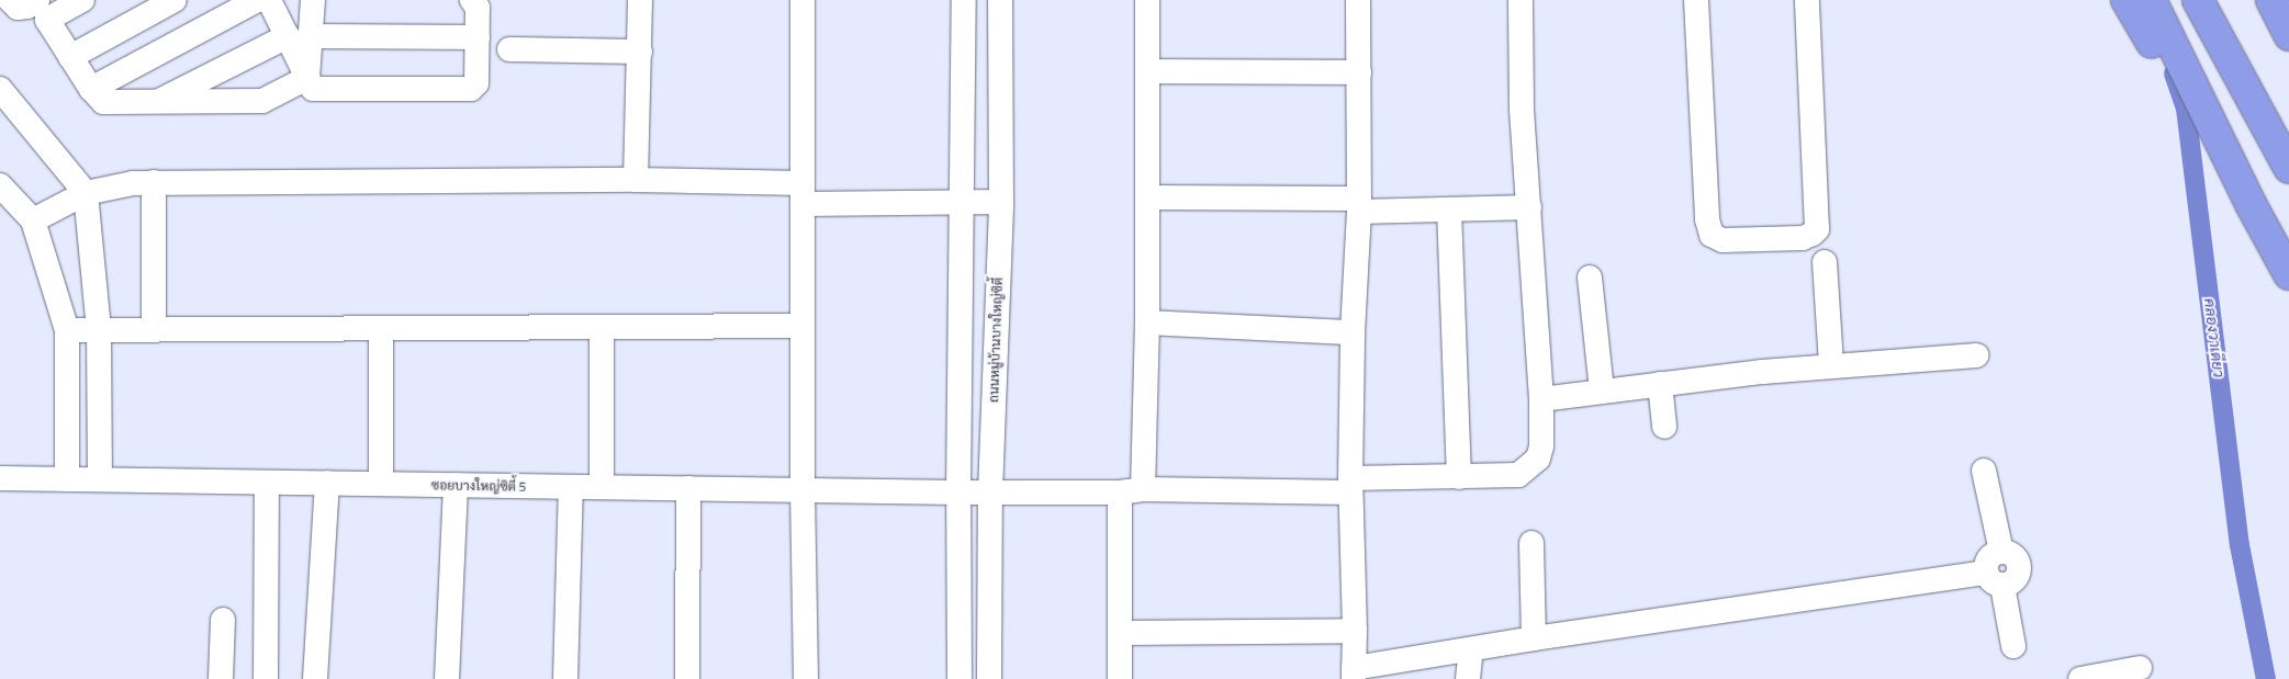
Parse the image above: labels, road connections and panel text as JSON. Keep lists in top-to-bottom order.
{
  "streets": {
    "street": ["ถนนหมู่บ้านบางใหญ่ซิตี้", "ซอยบางใหญ่ซิตี้ 5"]
  },
  "crossings": [
    ["ถนนหมู่บ้านบางใหญ่ซิตี้", "ซอยบางใหญ่ซิตี้ 5"]
  ],
  "water": ["คลองวาเดียว"]
}
